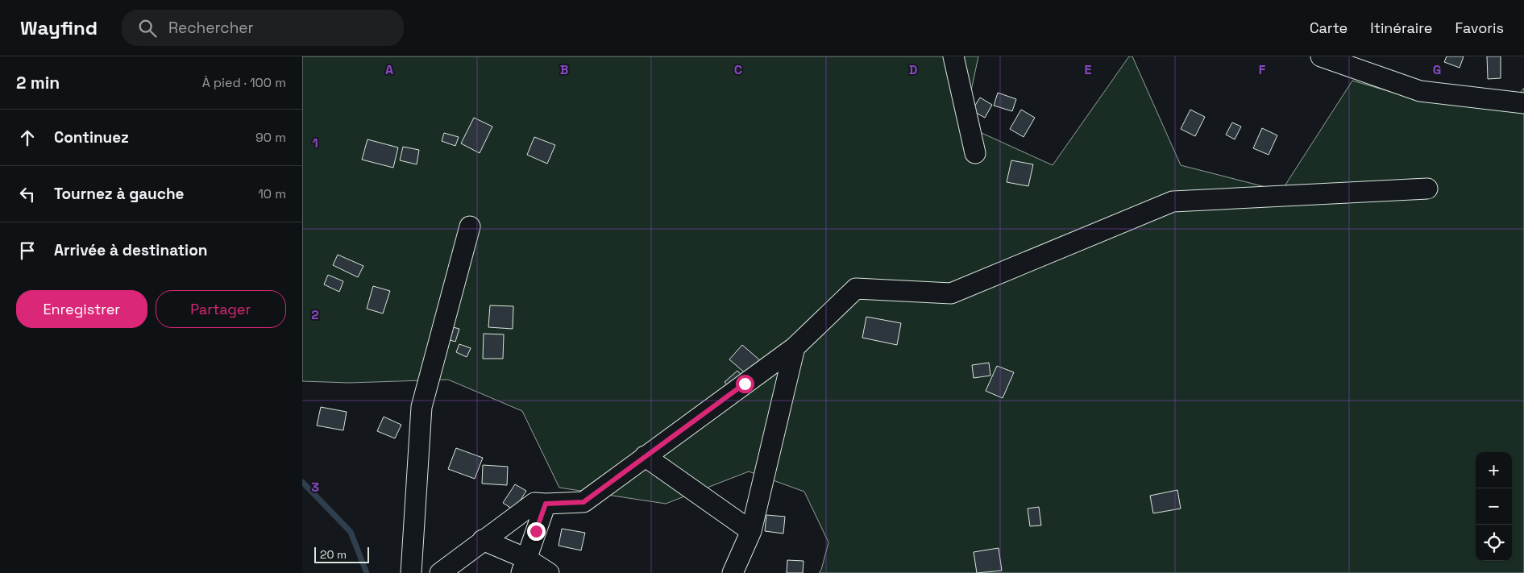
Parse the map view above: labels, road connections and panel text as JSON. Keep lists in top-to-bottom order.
{
  "scale_bar": "20 m",
  "page": {
    "header": "Wayfind",
    "search": "Rechercher",
    "nav": ["Carte", "Itinéraire", "Favoris"],
    "heading": ["2 min", "À pied · 100 m"],
    "list": [
      ["Continuez", "90 m"],
      ["Tournez à gauche", "10 m"],
      "Arrivée à destination"
    ],
    "buttons": ["Enregistrer", "Partager"],
    "map_buttons": ["+", "−"],
    "scale": "20 m"
  },
  "grid": {
    "columns": [
      "A",
      "B",
      "C",
      "D",
      "E",
      "F",
      "G"
    ],
    "rows": ["1", "2", "3"]
  }
}
